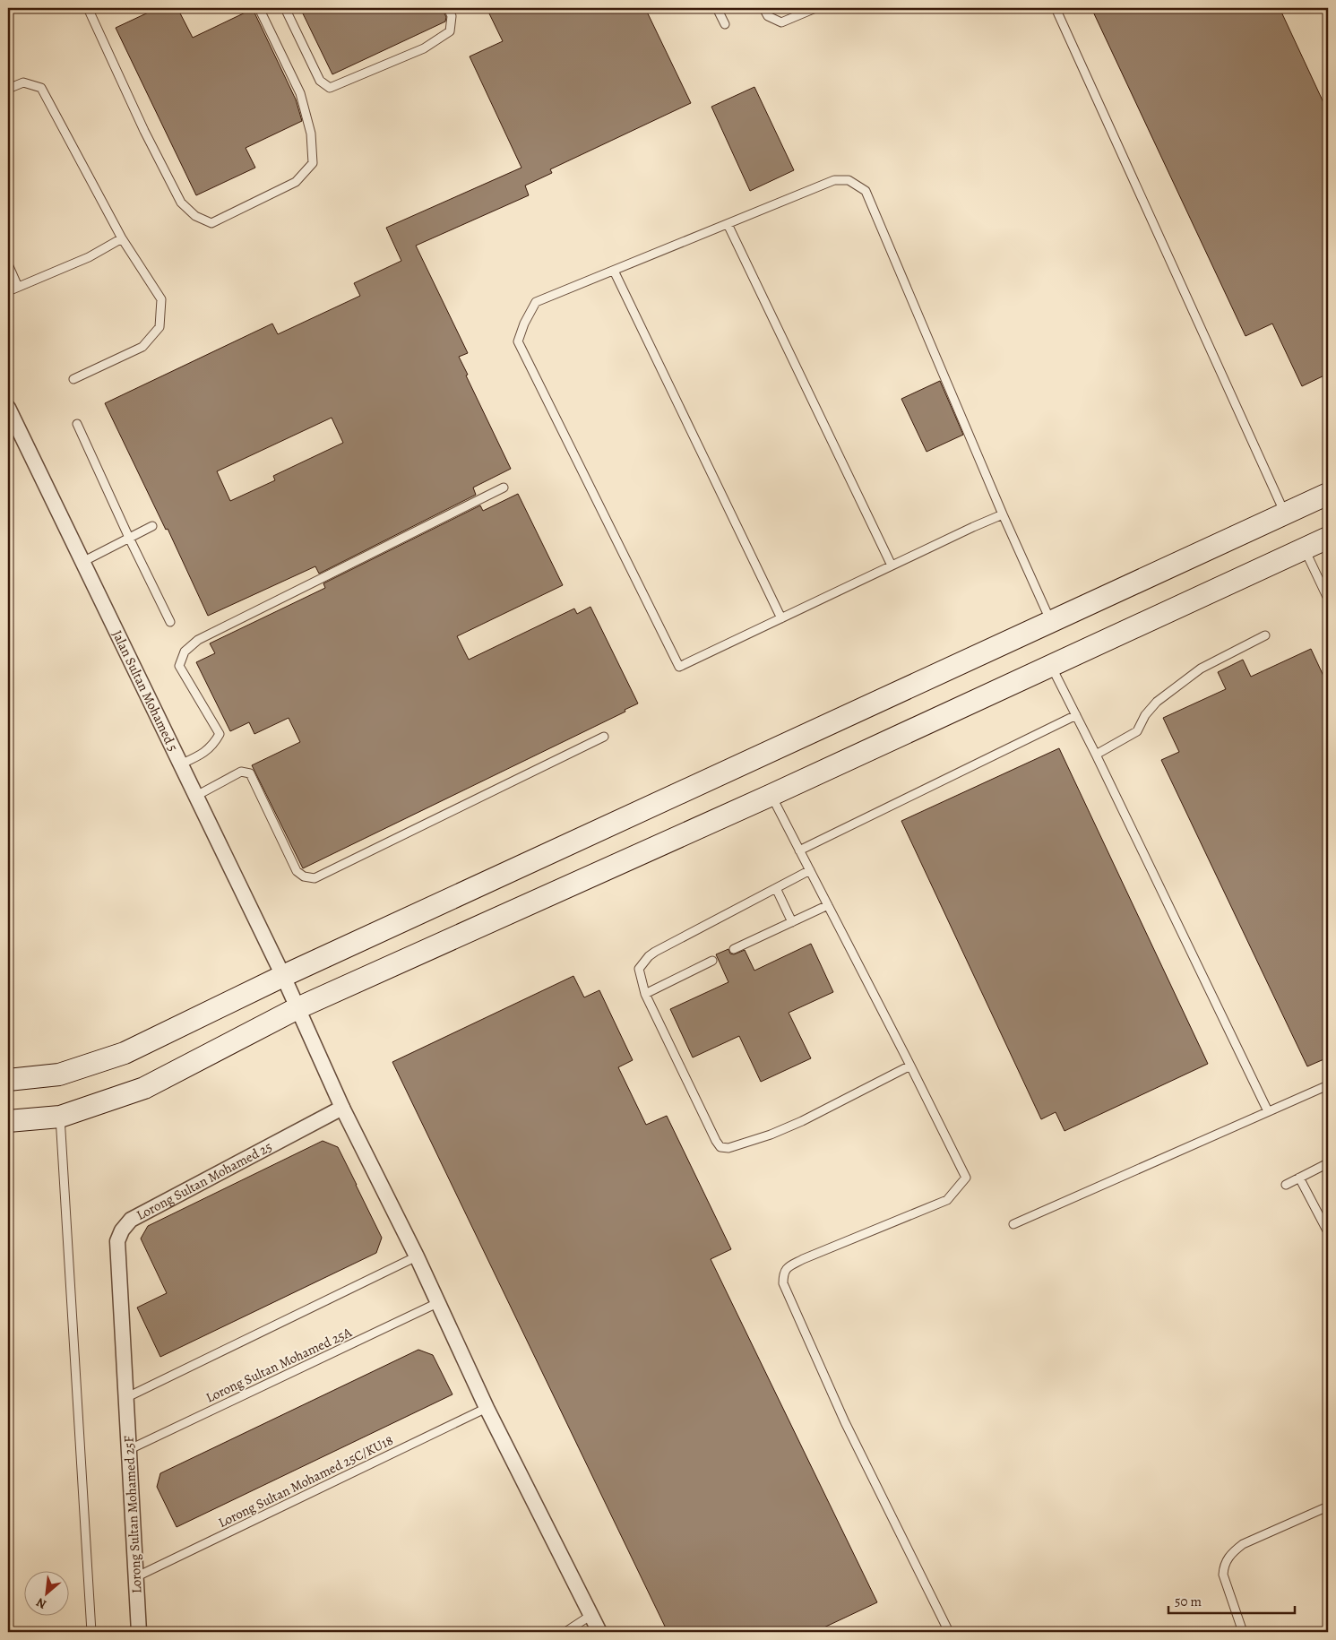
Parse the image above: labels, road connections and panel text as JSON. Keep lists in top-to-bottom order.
{
  "streets": {
    "street": ["Jalan Sultan Mohamed 5", "Lorong Sultan Mohamed 25", "Lorong Sultan Mohamed 25F"],
    "lane": ["Lorong Sultan Mohamed 25A", "Lorong Sultan Mohamed 25C/KU18"]
  },
  "crossings": [
    ["Jalan Sultan Mohamed 5", "Lorong Sultan Mohamed 25"],
    ["Jalan Sultan Mohamed 5", "Lorong Sultan Mohamed 25A"],
    ["Jalan Sultan Mohamed 5", "Lorong Sultan Mohamed 25C/KU18"],
    ["Lorong Sultan Mohamed 25", "Lorong Sultan Mohamed 25F"],
    ["Lorong Sultan Mohamed 25A", "Lorong Sultan Mohamed 25F"],
    ["Lorong Sultan Mohamed 25C/KU18", "Lorong Sultan Mohamed 25F"]
  ],
  "scale_bar": "50 m",
  "north": "bottom left"
}
